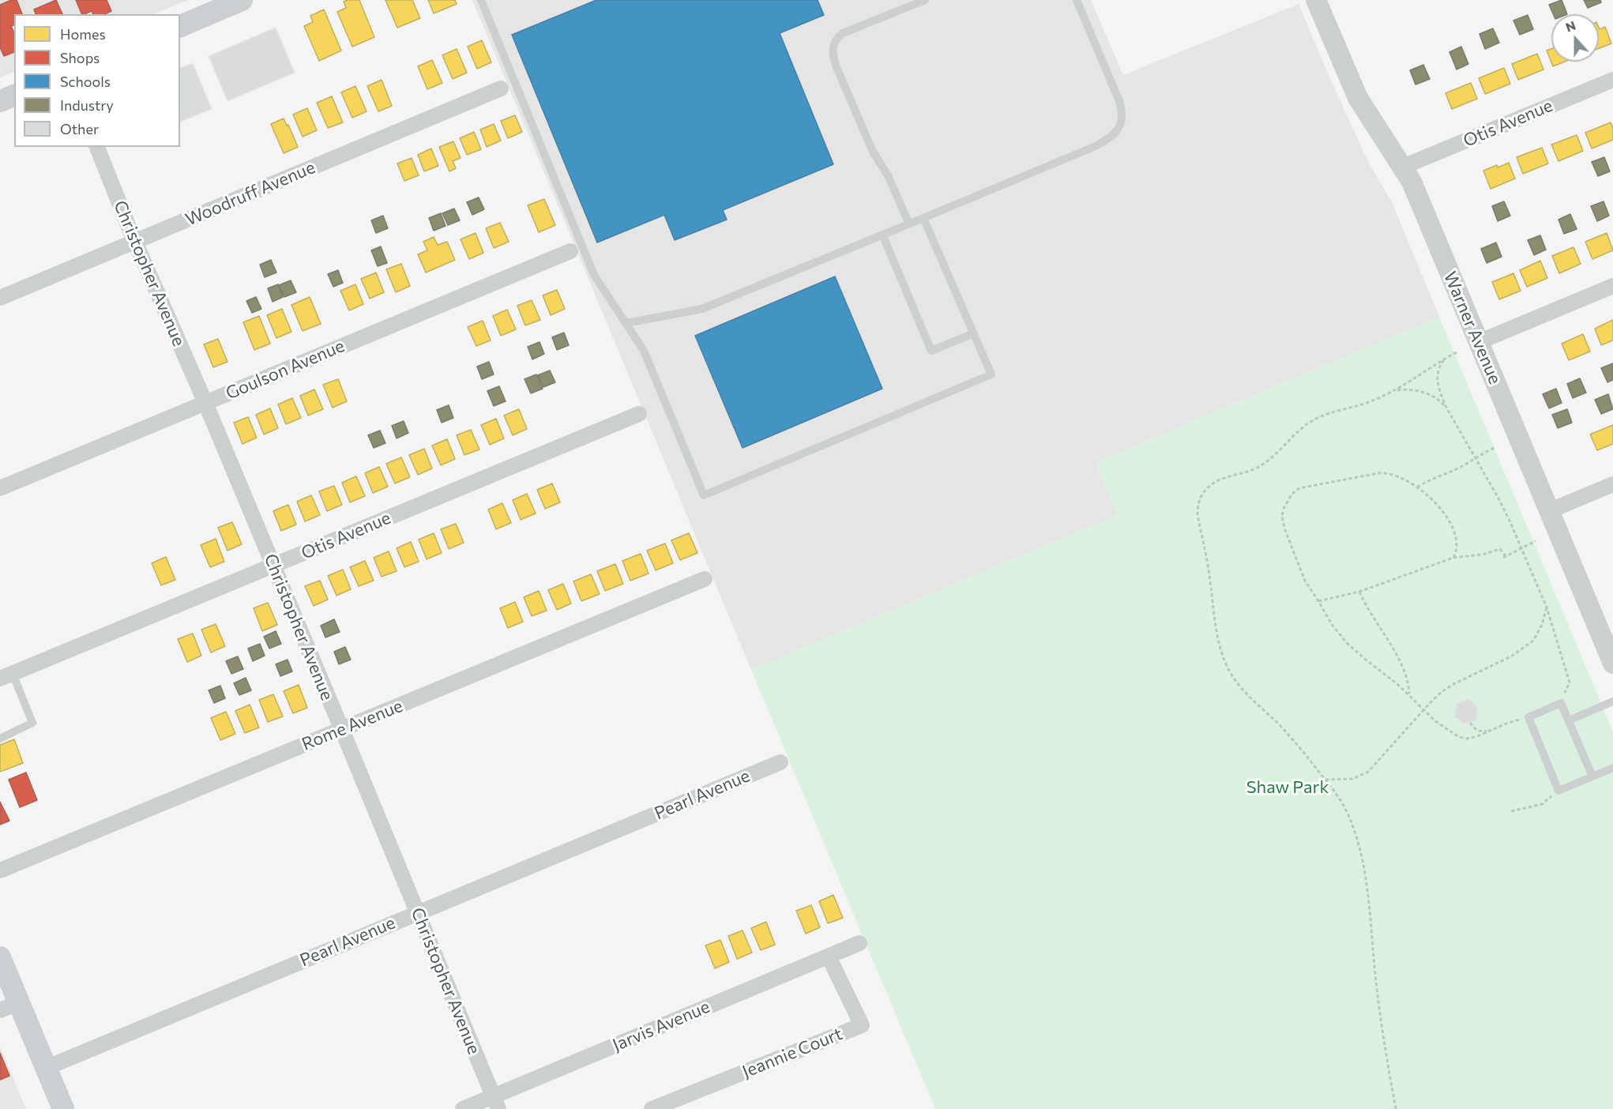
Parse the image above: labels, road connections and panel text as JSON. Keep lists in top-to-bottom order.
{
  "streets": {
    "street": [
      "Otis Avenue",
      "Woodruff Avenue",
      "Christopher Avenue",
      "Warner Avenue",
      "Goulson Avenue",
      "Rome Avenue",
      "Pearl Avenue",
      "Jarvis Avenue",
      "Jeannie Court"
    ]
  },
  "crossings": [
    ["Otis Avenue", "Christopher Avenue"],
    ["Otis Avenue", "Warner Avenue"],
    ["Woodruff Avenue", "Christopher Avenue"],
    ["Christopher Avenue", "Goulson Avenue"],
    ["Christopher Avenue", "Rome Avenue"],
    ["Christopher Avenue", "Pearl Avenue"],
    ["Christopher Avenue", "Jarvis Avenue"],
    ["Jarvis Avenue", "Jeannie Court"]
  ],
  "parks": ["Shaw Park"],
  "legend": [
    "Homes",
    "Shops",
    "Schools",
    "Industry",
    "Other"
  ],
  "north": "top"
}
